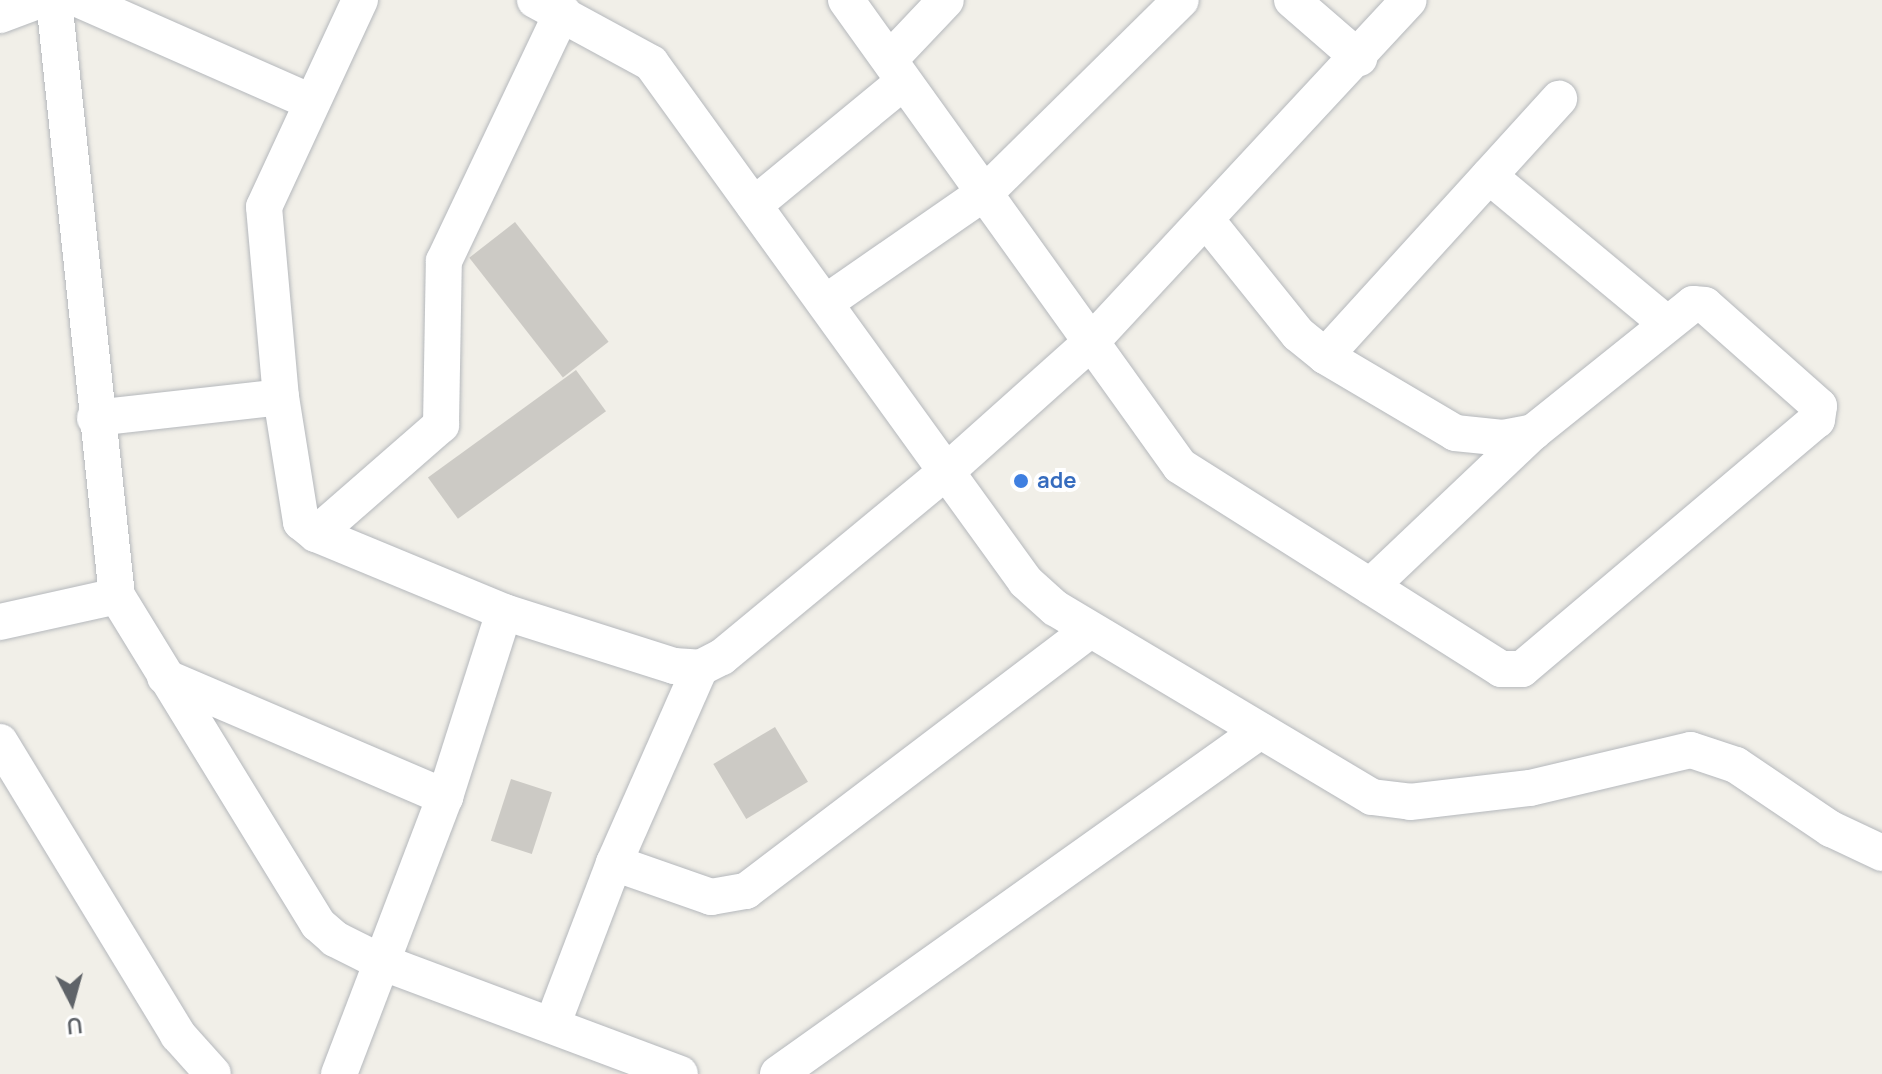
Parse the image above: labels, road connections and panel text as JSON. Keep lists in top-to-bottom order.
{
  "places": ["ade"],
  "north": "bottom"
}
